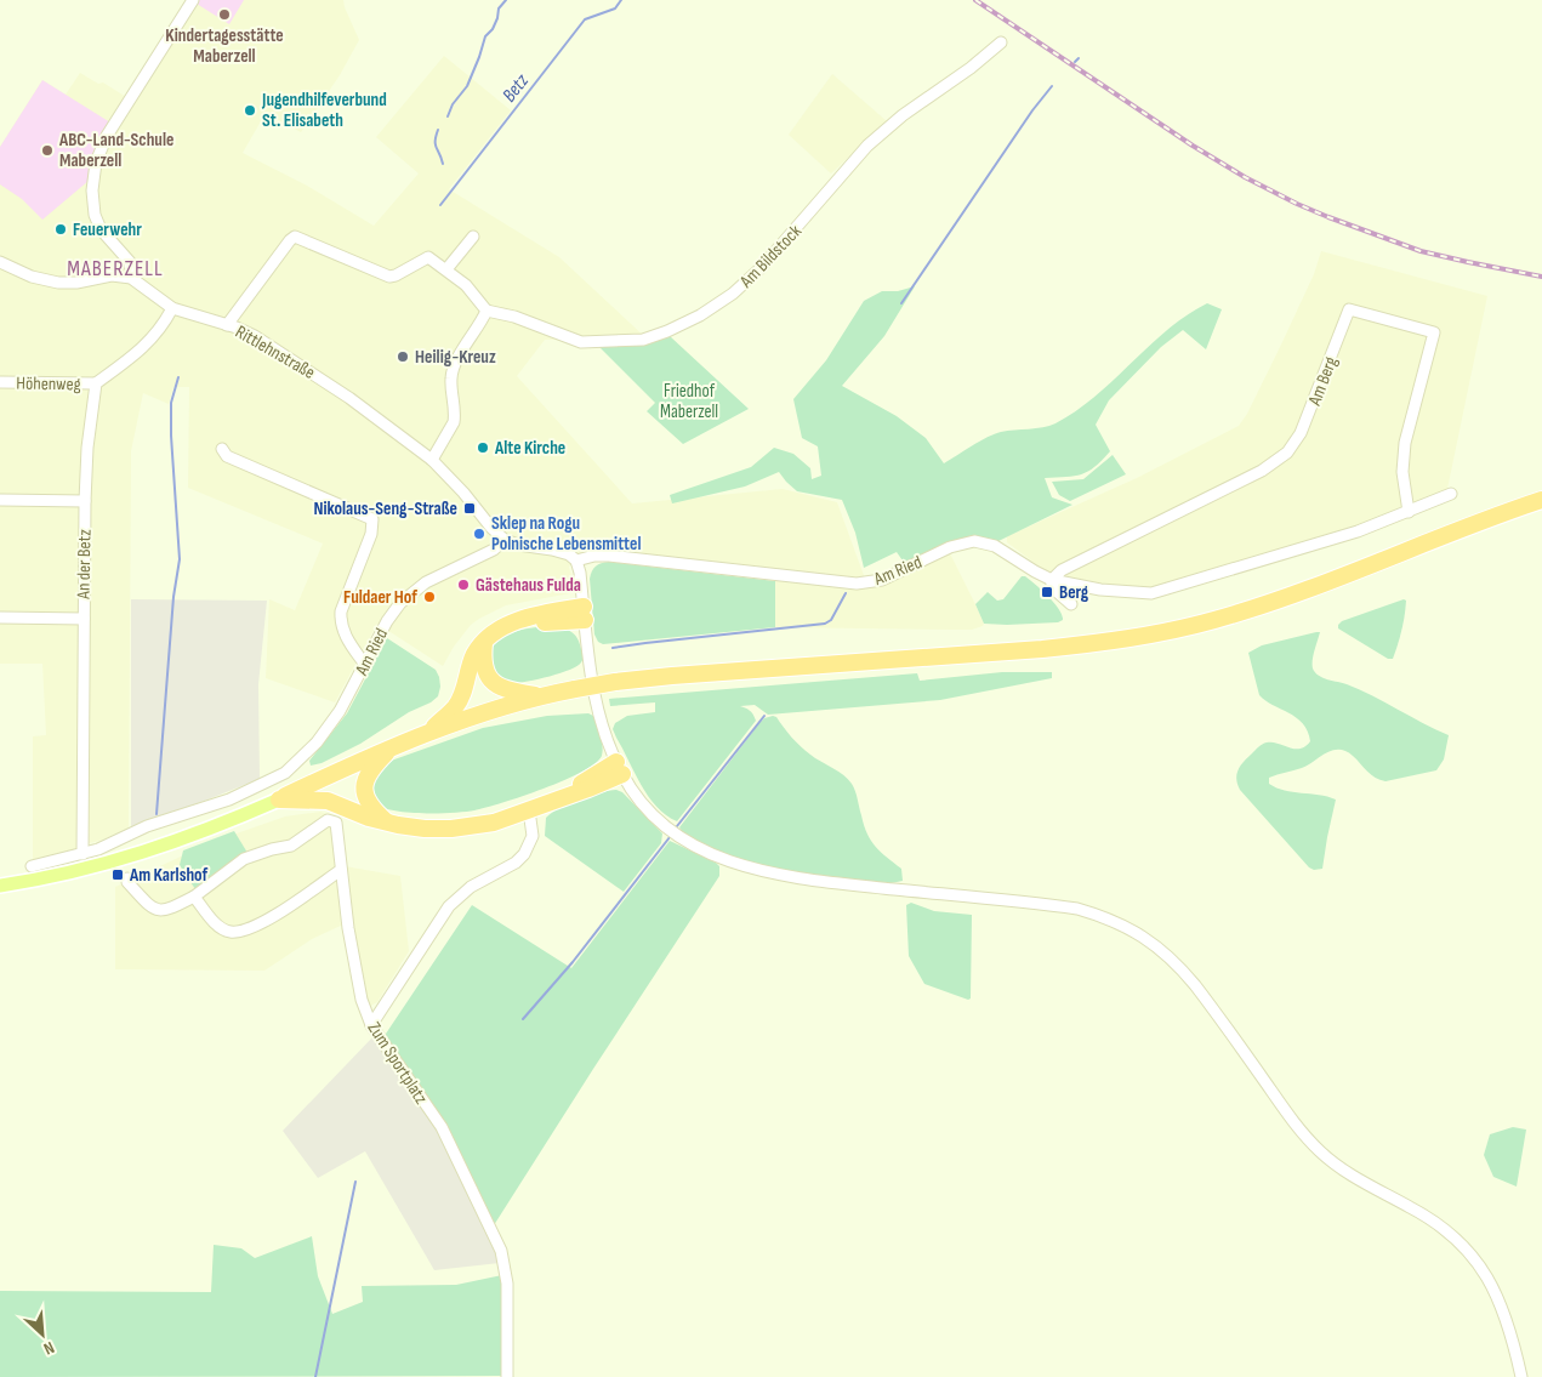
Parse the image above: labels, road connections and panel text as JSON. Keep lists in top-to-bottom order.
{
  "streets": {
    "street": [
      "Am Bildstock",
      "Rittlehnstraße",
      "Am Berg",
      "Höhenweg",
      "An der Betz",
      "Am Ried",
      "Zum Sportplatz"
    ]
  },
  "crossings": [
    ["Rittlehnstraße", "Am Ried"],
    ["Am Berg", "Am Ried"],
    ["Höhenweg", "An der Betz"],
    ["An der Betz", "Am Ried"]
  ],
  "districts": ["MABERZELL"],
  "water": ["Betz"],
  "parks": ["Friedhof Maberzell"],
  "places": {
    "other": [
      "Kindertagesstätte Maberzell",
      "Jugendhilfeverbund St. Elisabeth",
      "ABC-Land-Schule Maberzell",
      "Feuerwehr",
      "Heilig-Kreuz",
      "Alte Kirche",
      "Sklep na Rogu Polnische Lebensmittel",
      "Gästehaus Fulda",
      "Fuldaer Hof"
    ],
    "transit": ["Nikolaus-Seng-Straße", "Berg", "Am Karlshof"]
  },
  "north": "bottom right"
}
